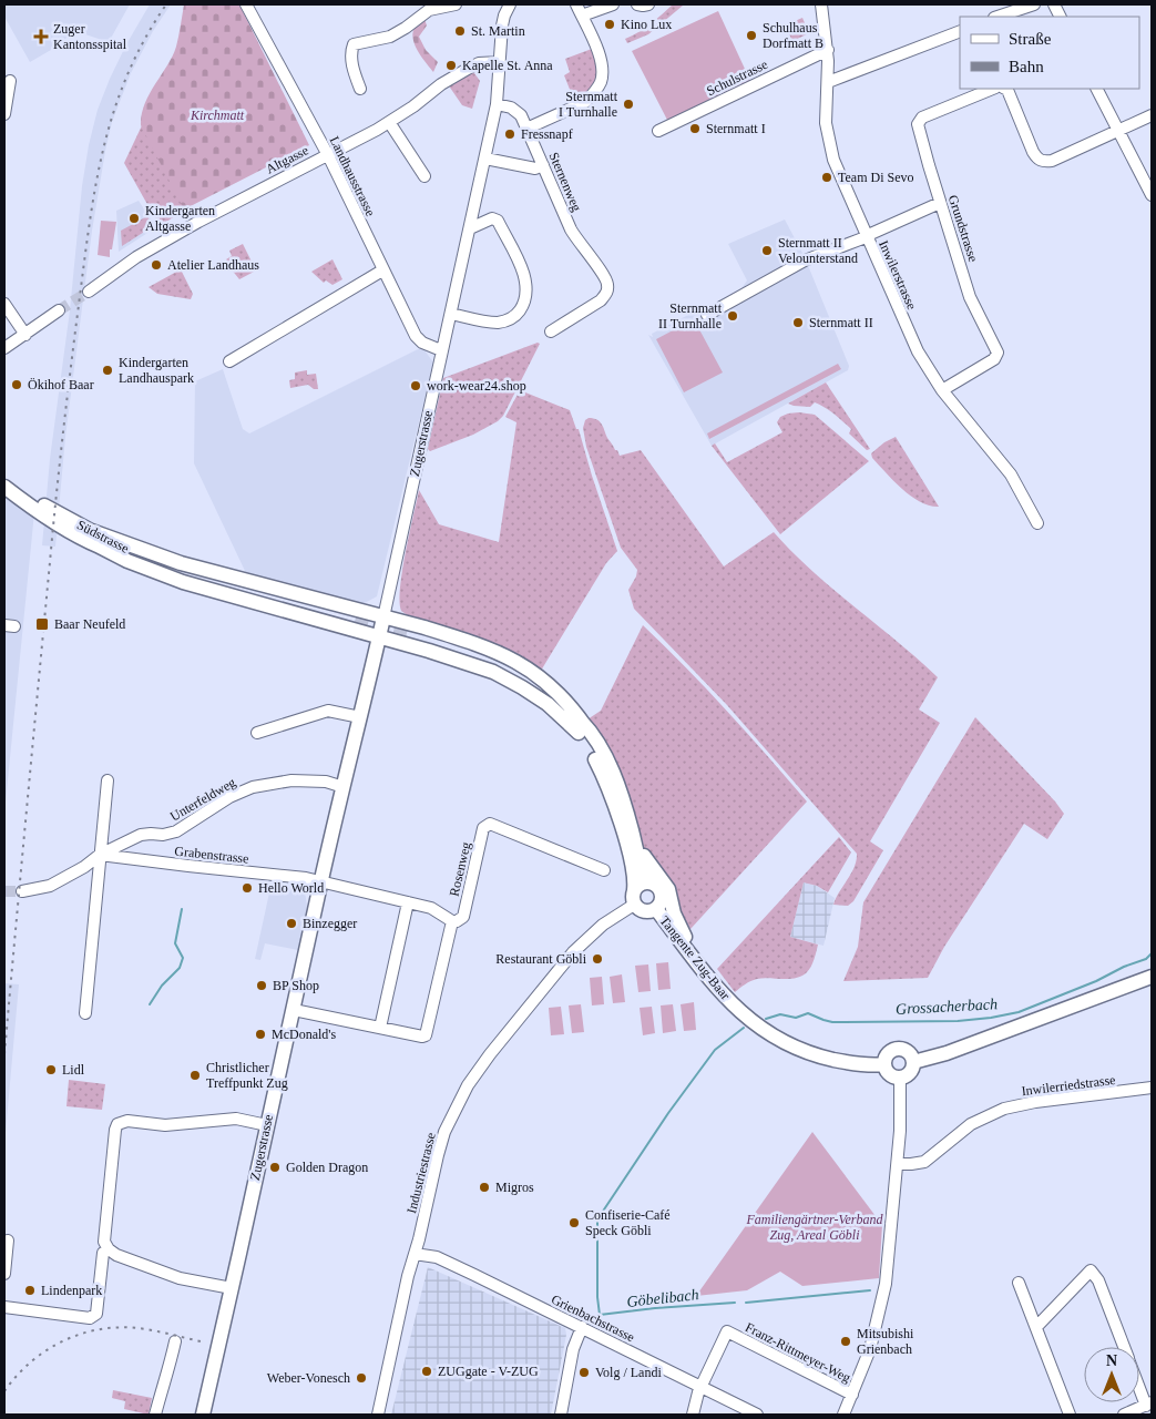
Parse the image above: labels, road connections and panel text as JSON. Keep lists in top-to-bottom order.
{
  "streets": {
    "main road": ["Zugerstrasse", "Südstrasse", "Tangente Zug-Baar"],
    "street": [
      "Schulstrasse",
      "Altgasse",
      "Landhausstrasse",
      "Sternenweg",
      "Grundstrasse",
      "Inwilerstrasse",
      "Unterfeldweg",
      "Grabenstrasse",
      "Rosenweg",
      "Inwilerriedstrasse",
      "Industriestrasse",
      "Grienbachstrasse",
      "Franz-Rittmeyer-Weg"
    ]
  },
  "crossings": [
    ["Schulstrasse", "Inwilerstrasse"],
    ["Altgasse", "Landhausstrasse"],
    ["Altgasse", "Zugerstrasse"],
    ["Landhausstrasse", "Zugerstrasse"],
    ["Sternenweg", "Zugerstrasse"],
    ["Grundstrasse", "Inwilerstrasse"],
    ["Zugerstrasse", "Unterfeldweg"],
    ["Zugerstrasse", "Grabenstrasse"],
    ["Unterfeldweg", "Grabenstrasse"],
    ["Tangente Zug-Baar", "Industriestrasse"],
    ["Industriestrasse", "Grienbachstrasse"],
    ["Grienbachstrasse", "Franz-Rittmeyer-Weg"]
  ],
  "water": ["Grossacherbach", "Göbelibach"],
  "parks": ["Kirchmatt", "Familiengärtner-Verband Zug, Areal Göbli"],
  "places": {
    "other": [
      "Kino Lux",
      "St. Martin",
      "Schulhaus Dorfmatt B",
      "Kapelle St. Anna",
      "Sternmatt I Turnhalle",
      "Sternmatt I",
      "Fressnapf",
      "Team Di Sevo",
      "Kindergarten Altgasse",
      "Sternmatt II Velounterstand",
      "Atelier Landhaus",
      "Sternmatt II Turnhalle",
      "Sternmatt II",
      "Kindergarten Landhauspark",
      "Ökihof Baar",
      "work-wear24.shop",
      "Hello World",
      "Binzegger",
      "Restaurant Göbli",
      "BP Shop",
      "McDonald's",
      "Lidl",
      "Christlicher Treffpunkt Zug",
      "Golden Dragon",
      "Migros",
      "Confiserie-Café Speck Göbli",
      "Lindenpark",
      "Mitsubishi Grienbach",
      "ZUGgate - V-ZUG",
      "Volg / Landi",
      "Weber-Vonesch"
    ],
    "health": ["Zuger Kantonsspital"],
    "transit": ["Baar Neufeld"]
  },
  "legend": ["Straße", "Bahn"],
  "north": "top"
}
